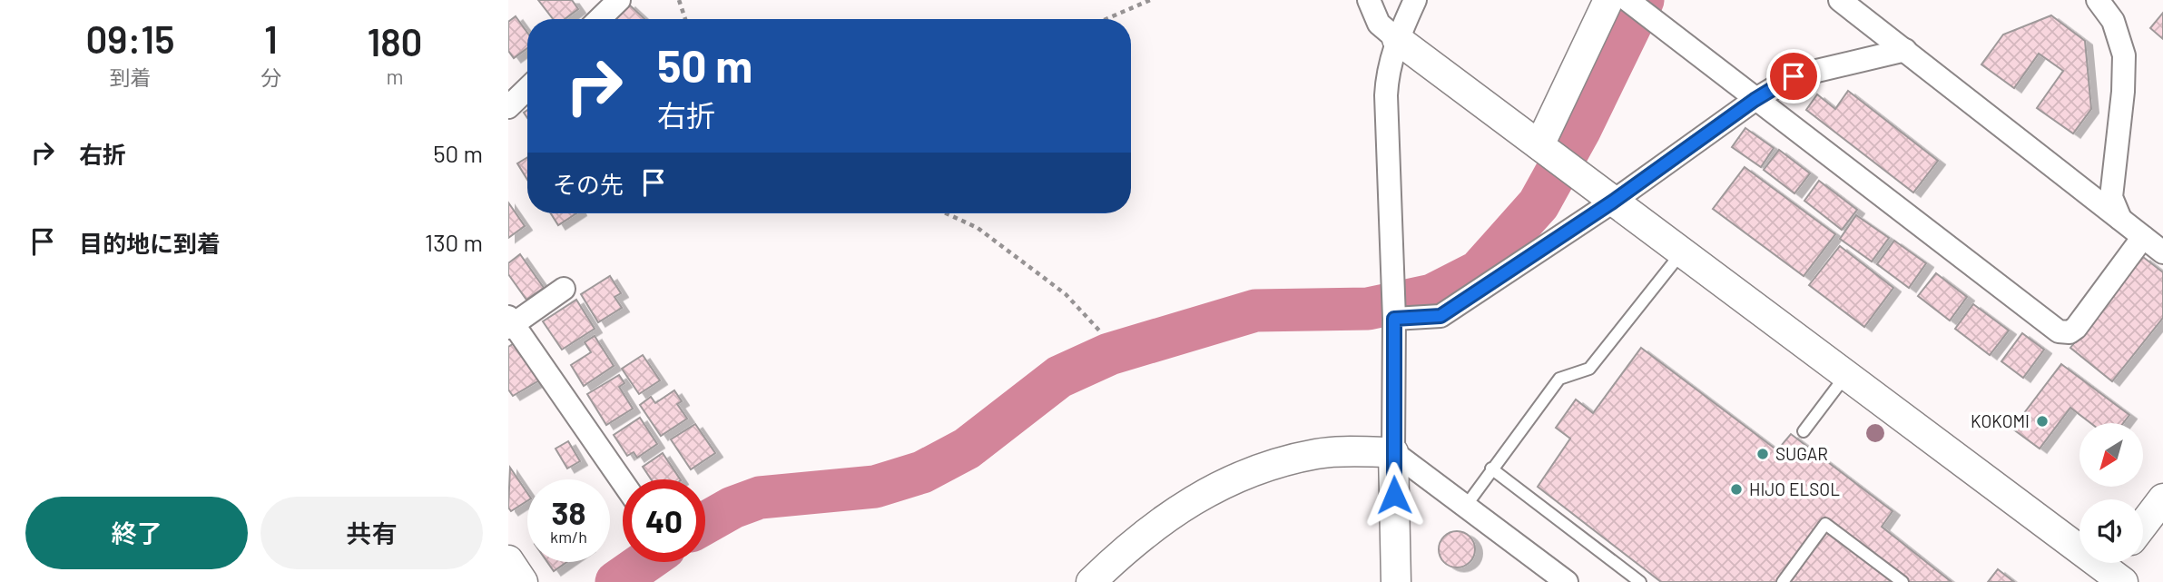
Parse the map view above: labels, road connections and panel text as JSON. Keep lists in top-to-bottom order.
{
  "places": ["KOKOMI", "SUGAR", "HIJO ELSOL"],
  "north": "bottom left",
  "page": {
    "eta": [
      "09:15",
      "到着",
      "1",
      "分",
      "180",
      "m"
    ],
    "turn": ["50 m", "右折"],
    "list": [
      {
        "name": "右折",
        "value": "50 m"
      },
      {
        "name": "目的地に到着",
        "value": "130 m"
      }
    ],
    "then": "その先",
    "speed": "38 km/h",
    "limit": "40",
    "buttons": ["終了", "共有"]
  }
}
